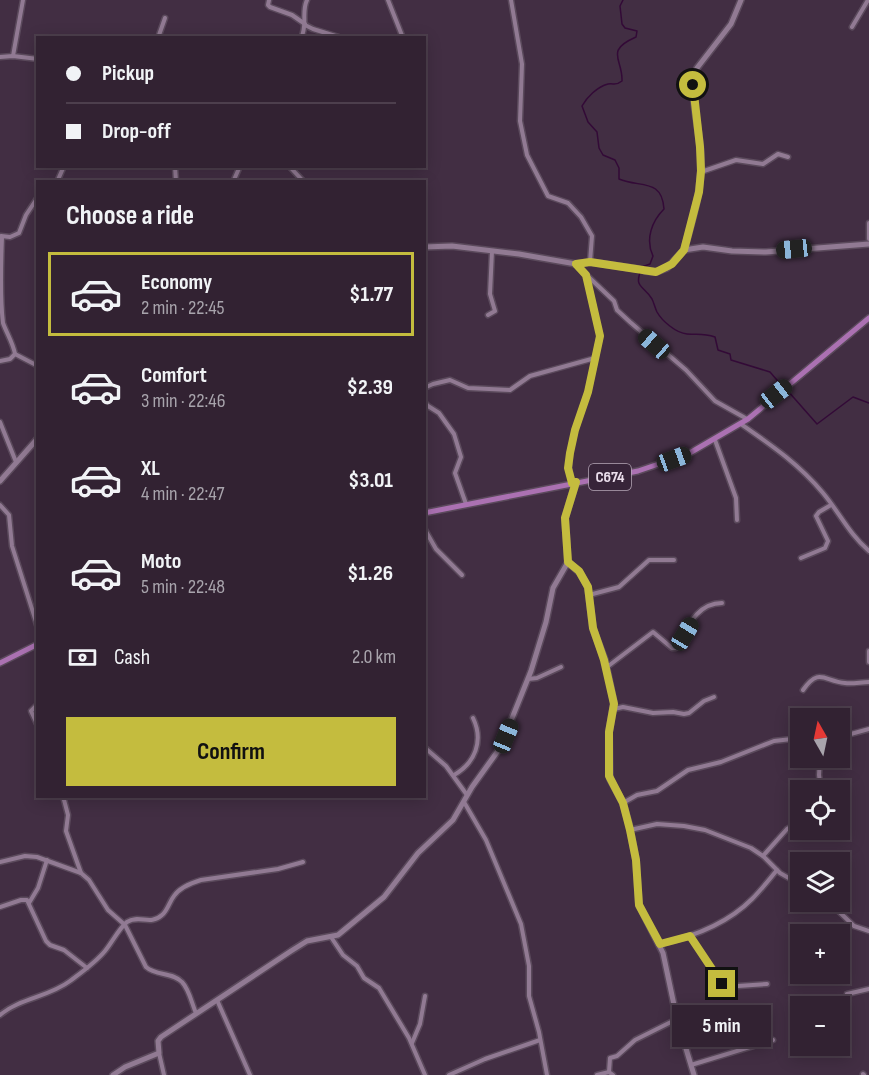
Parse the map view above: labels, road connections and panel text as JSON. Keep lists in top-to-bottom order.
{
  "streets": {
    "main road": ["C674"]
  },
  "north": "top",
  "page": {
    "banner": ["Pickup", "Drop-off"],
    "heading": "Choose a ride",
    "list": [
      {
        "name": "Economy",
        "note": "2 min · 22:45",
        "value": "$1.77"
      },
      {
        "name": "Comfort",
        "note": "3 min · 22:46",
        "value": "$2.39"
      },
      {
        "name": "XL",
        "note": "4 min · 22:47",
        "value": "$3.01"
      },
      {
        "name": "Moto",
        "note": "5 min · 22:48",
        "value": "$1.26"
      }
    ],
    "pay": ["Cash", "2.0 km"],
    "buttons": "Confirm",
    "map_buttons": ["+", "−"],
    "bubble": "5 min"
  }
}
